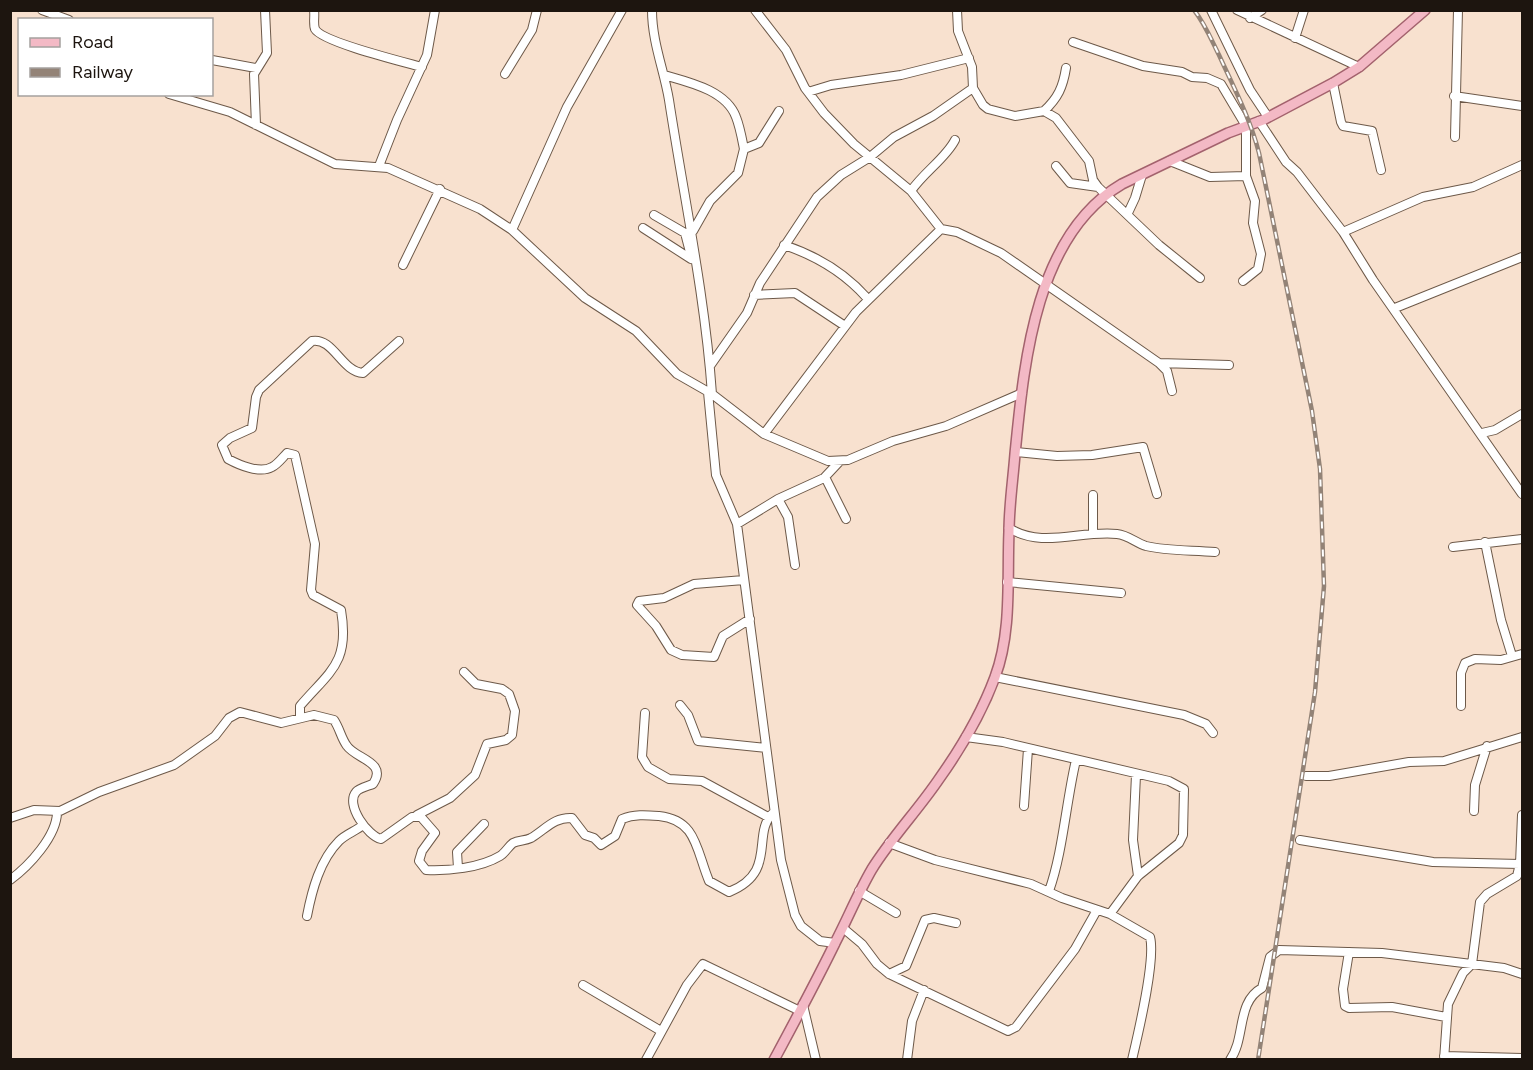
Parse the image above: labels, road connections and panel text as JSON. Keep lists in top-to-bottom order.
{
  "legend": ["Road", "Railway"]
}
